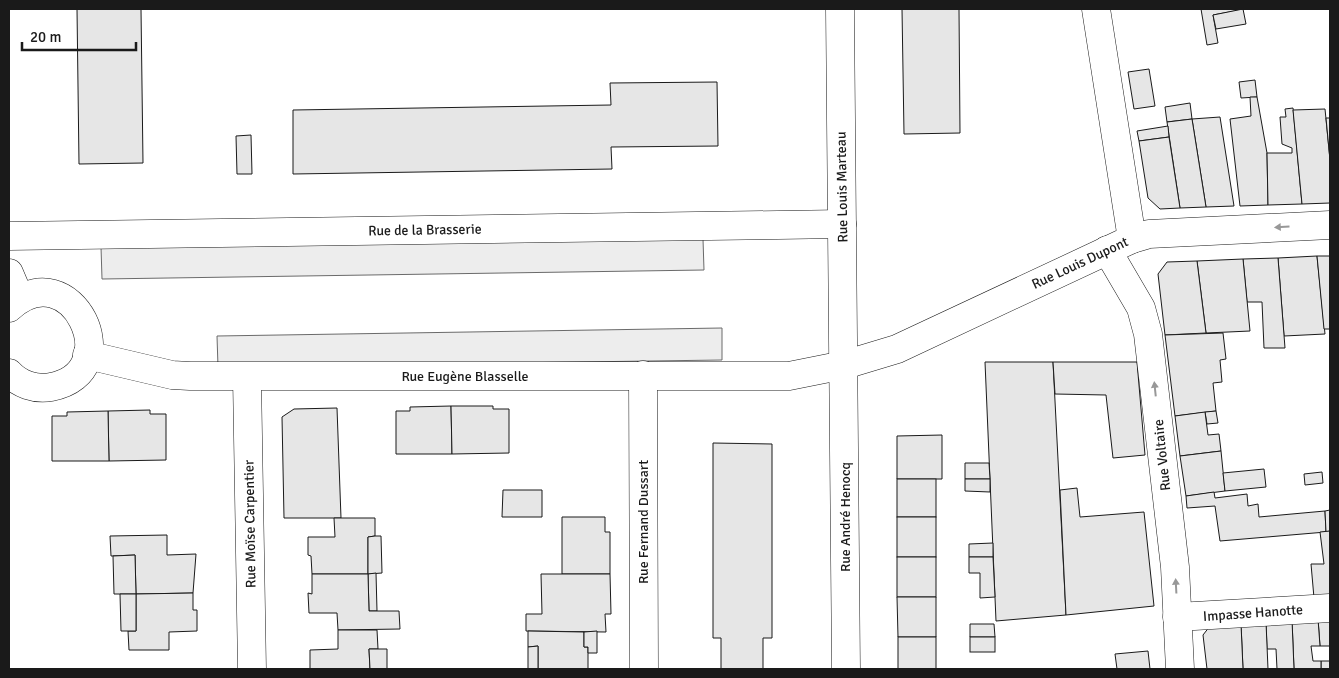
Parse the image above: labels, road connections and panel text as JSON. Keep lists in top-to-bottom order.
{
  "streets": {
    "street": [
      "Rue Louis Marteau",
      "Rue de la Brasserie",
      "Rue Louis Dupont",
      "Rue Eugène Blasselle",
      "Rue Voltaire",
      "Rue André Henocq",
      "Rue Fernand Dussart",
      "Rue Moïse Carpentier",
      "Impasse Hanotte"
    ]
  },
  "crossings": [
    ["Rue Louis Marteau", "Rue de la Brasserie"],
    ["Rue Louis Marteau", "Rue Louis Dupont"],
    ["Rue Louis Marteau", "Rue Eugène Blasselle"],
    ["Rue Louis Marteau", "Rue André Henocq"],
    ["Rue Louis Dupont", "Rue Eugène Blasselle"],
    ["Rue Louis Dupont", "Rue Voltaire"],
    ["Rue Louis Dupont", "Rue André Henocq"],
    ["Rue Eugène Blasselle", "Rue André Henocq"],
    ["Rue Eugène Blasselle", "Rue Fernand Dussart"],
    ["Rue Eugène Blasselle", "Rue Moïse Carpentier"],
    ["Rue Voltaire", "Impasse Hanotte"]
  ],
  "one_way": ["Rue Louis Dupont", "Rue Voltaire"],
  "scale_bar": "20 m"
}
